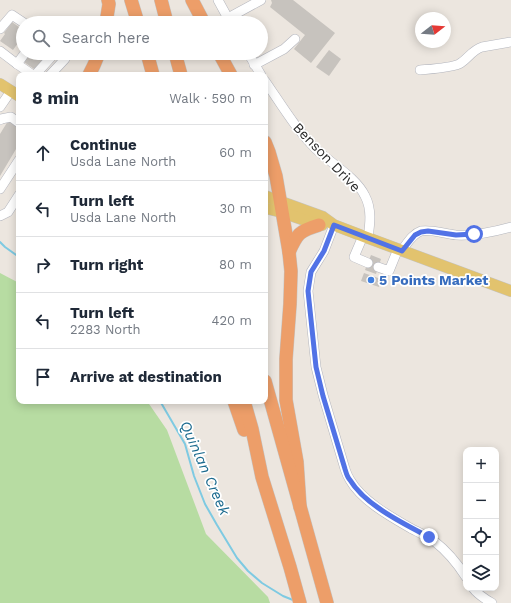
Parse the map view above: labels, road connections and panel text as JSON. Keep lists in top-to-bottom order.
{
  "streets": {
    "street": ["Benson Drive"]
  },
  "water": ["Quinlan Creek"],
  "places": ["5 Points Market"],
  "north": "right",
  "page": {
    "search": "Search here",
    "heading": ["8 min", "Walk · 590 m"],
    "list": [
      ["Continue", "Usda Lane North", "60 m"],
      ["Turn left", "Usda Lane North", "30 m"],
      ["Turn right", "80 m"],
      ["Turn left", "2283 North", "420 m"],
      "Arrive at destination"
    ],
    "map_buttons": ["+", "−"]
  }
}
